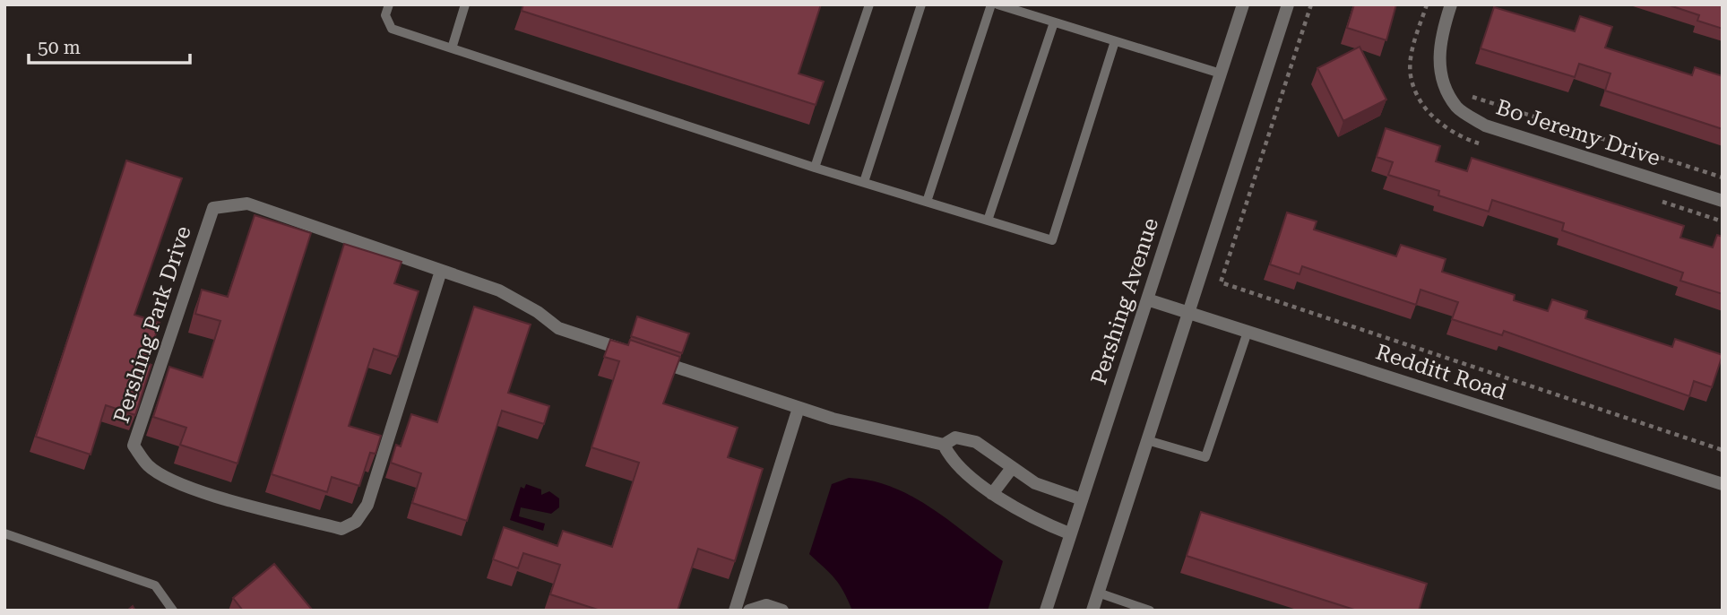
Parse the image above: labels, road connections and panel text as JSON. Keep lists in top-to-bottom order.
{
  "streets": {
    "street": [
      "Bo Jeremy Drive",
      "Pershing Avenue",
      "Pershing Park Drive",
      "Redditt Road"
    ]
  },
  "crossings": [
    ["Pershing Avenue", "Pershing Park Drive"],
    ["Pershing Avenue", "Redditt Road"]
  ],
  "scale_bar": "50 m"
}
